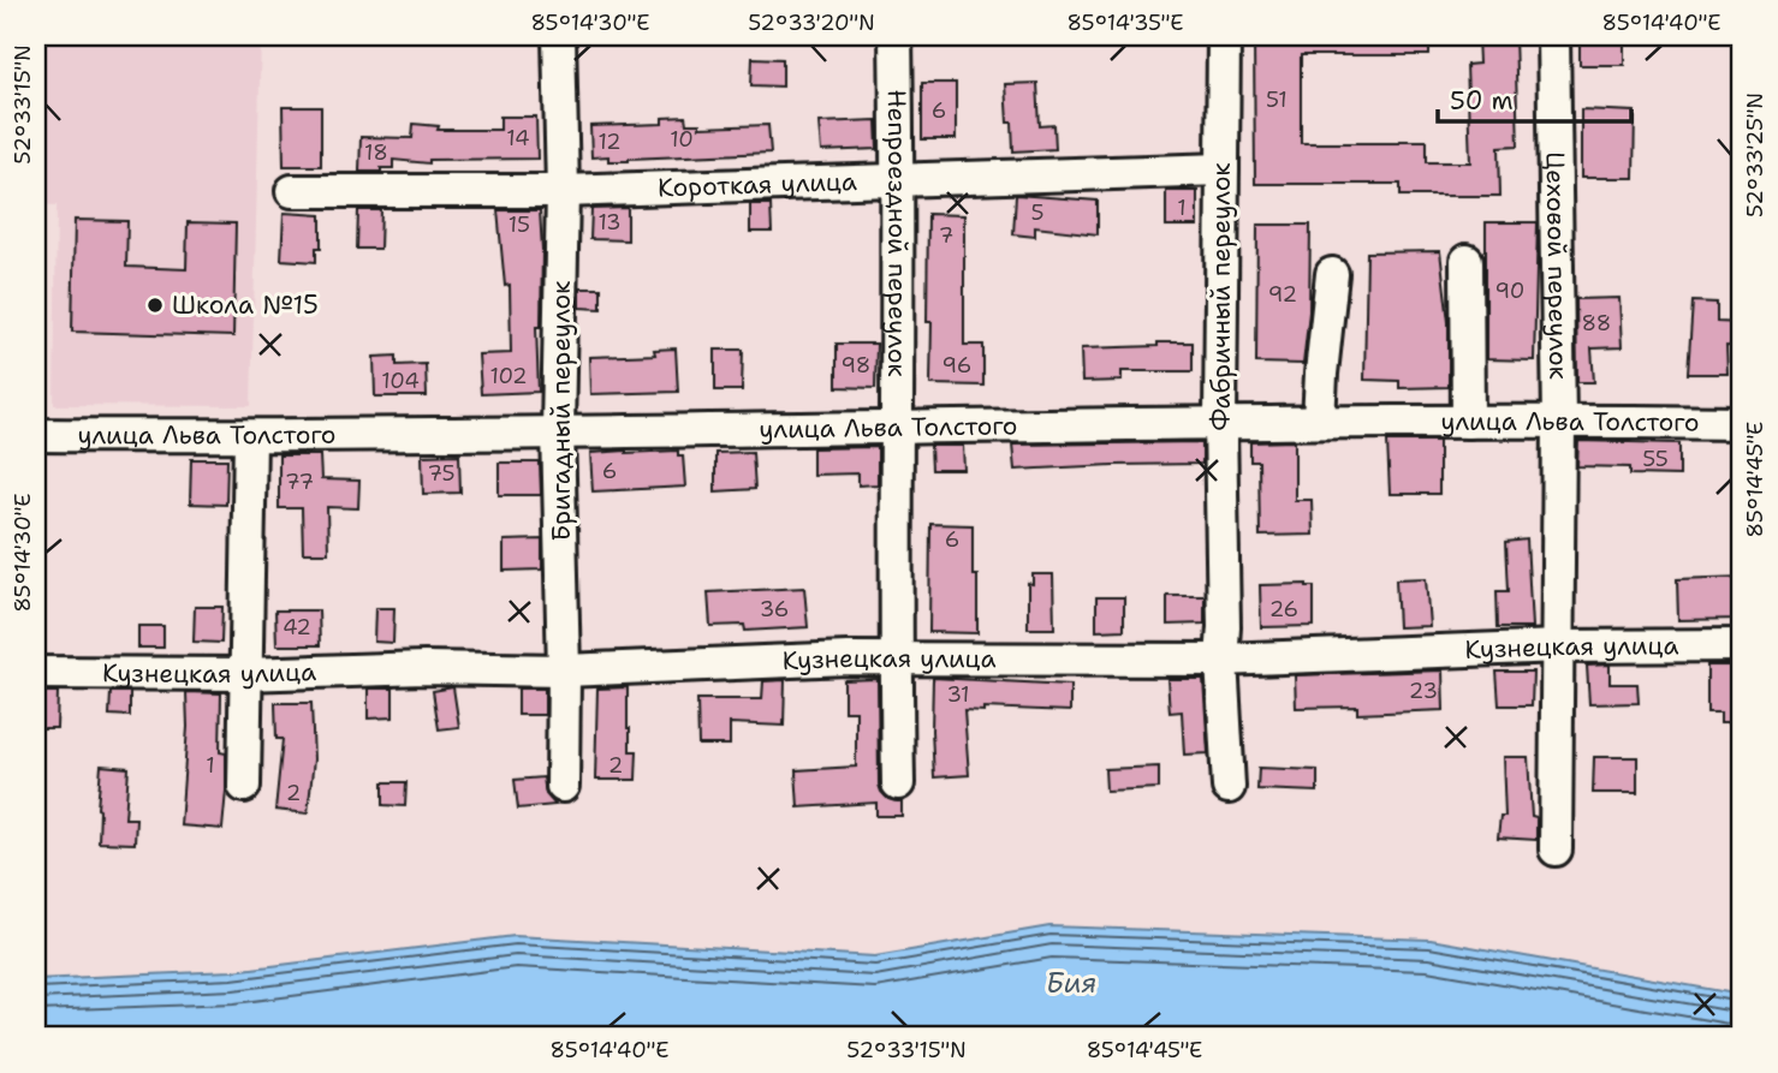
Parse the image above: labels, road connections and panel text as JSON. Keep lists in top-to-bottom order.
{
  "streets": {
    "street": [
      "Короткая улица",
      "Непроездной переулок",
      "Цеховой переулок",
      "Фабричный переулок",
      "Бригадный переулок",
      "улица Льва Толстого",
      "Кузнецкая улица"
    ]
  },
  "crossings": [
    ["Короткая улица", "Непроездной переулок"],
    ["Короткая улица", "Фабричный переулок"],
    ["Короткая улица", "Бригадный переулок"],
    ["Непроездной переулок", "улица Льва Толстого"],
    ["Непроездной переулок", "Кузнецкая улица"],
    ["Цеховой переулок", "улица Льва Толстого"],
    ["Цеховой переулок", "Кузнецкая улица"],
    ["Фабричный переулок", "улица Льва Толстого"],
    ["Фабричный переулок", "Кузнецкая улица"],
    ["Бригадный переулок", "улица Льва Толстого"],
    ["Бригадный переулок", "Кузнецкая улица"]
  ],
  "water": ["Бия"],
  "places": ["Школа №15"],
  "house_numbers": [
    "51",
    "6",
    "14",
    "10",
    "12",
    "18",
    "1",
    "5",
    "13",
    "15",
    "7",
    "90",
    "92",
    "88",
    "98",
    "96",
    "102",
    "104",
    "55",
    "6",
    "75",
    "77",
    "6",
    "36",
    "26",
    "42",
    "23",
    "31",
    "1",
    "2",
    "2"
  ],
  "scale_bar": "50 m",
  "coordinates": [
    "85°14'30\"E",
    "52°33'20\"N",
    "85°14'35\"E",
    "85°14'40\"E",
    "52°33'15\"N",
    "52°33'25\"N",
    "85°14'45\"E"
  ]
}
